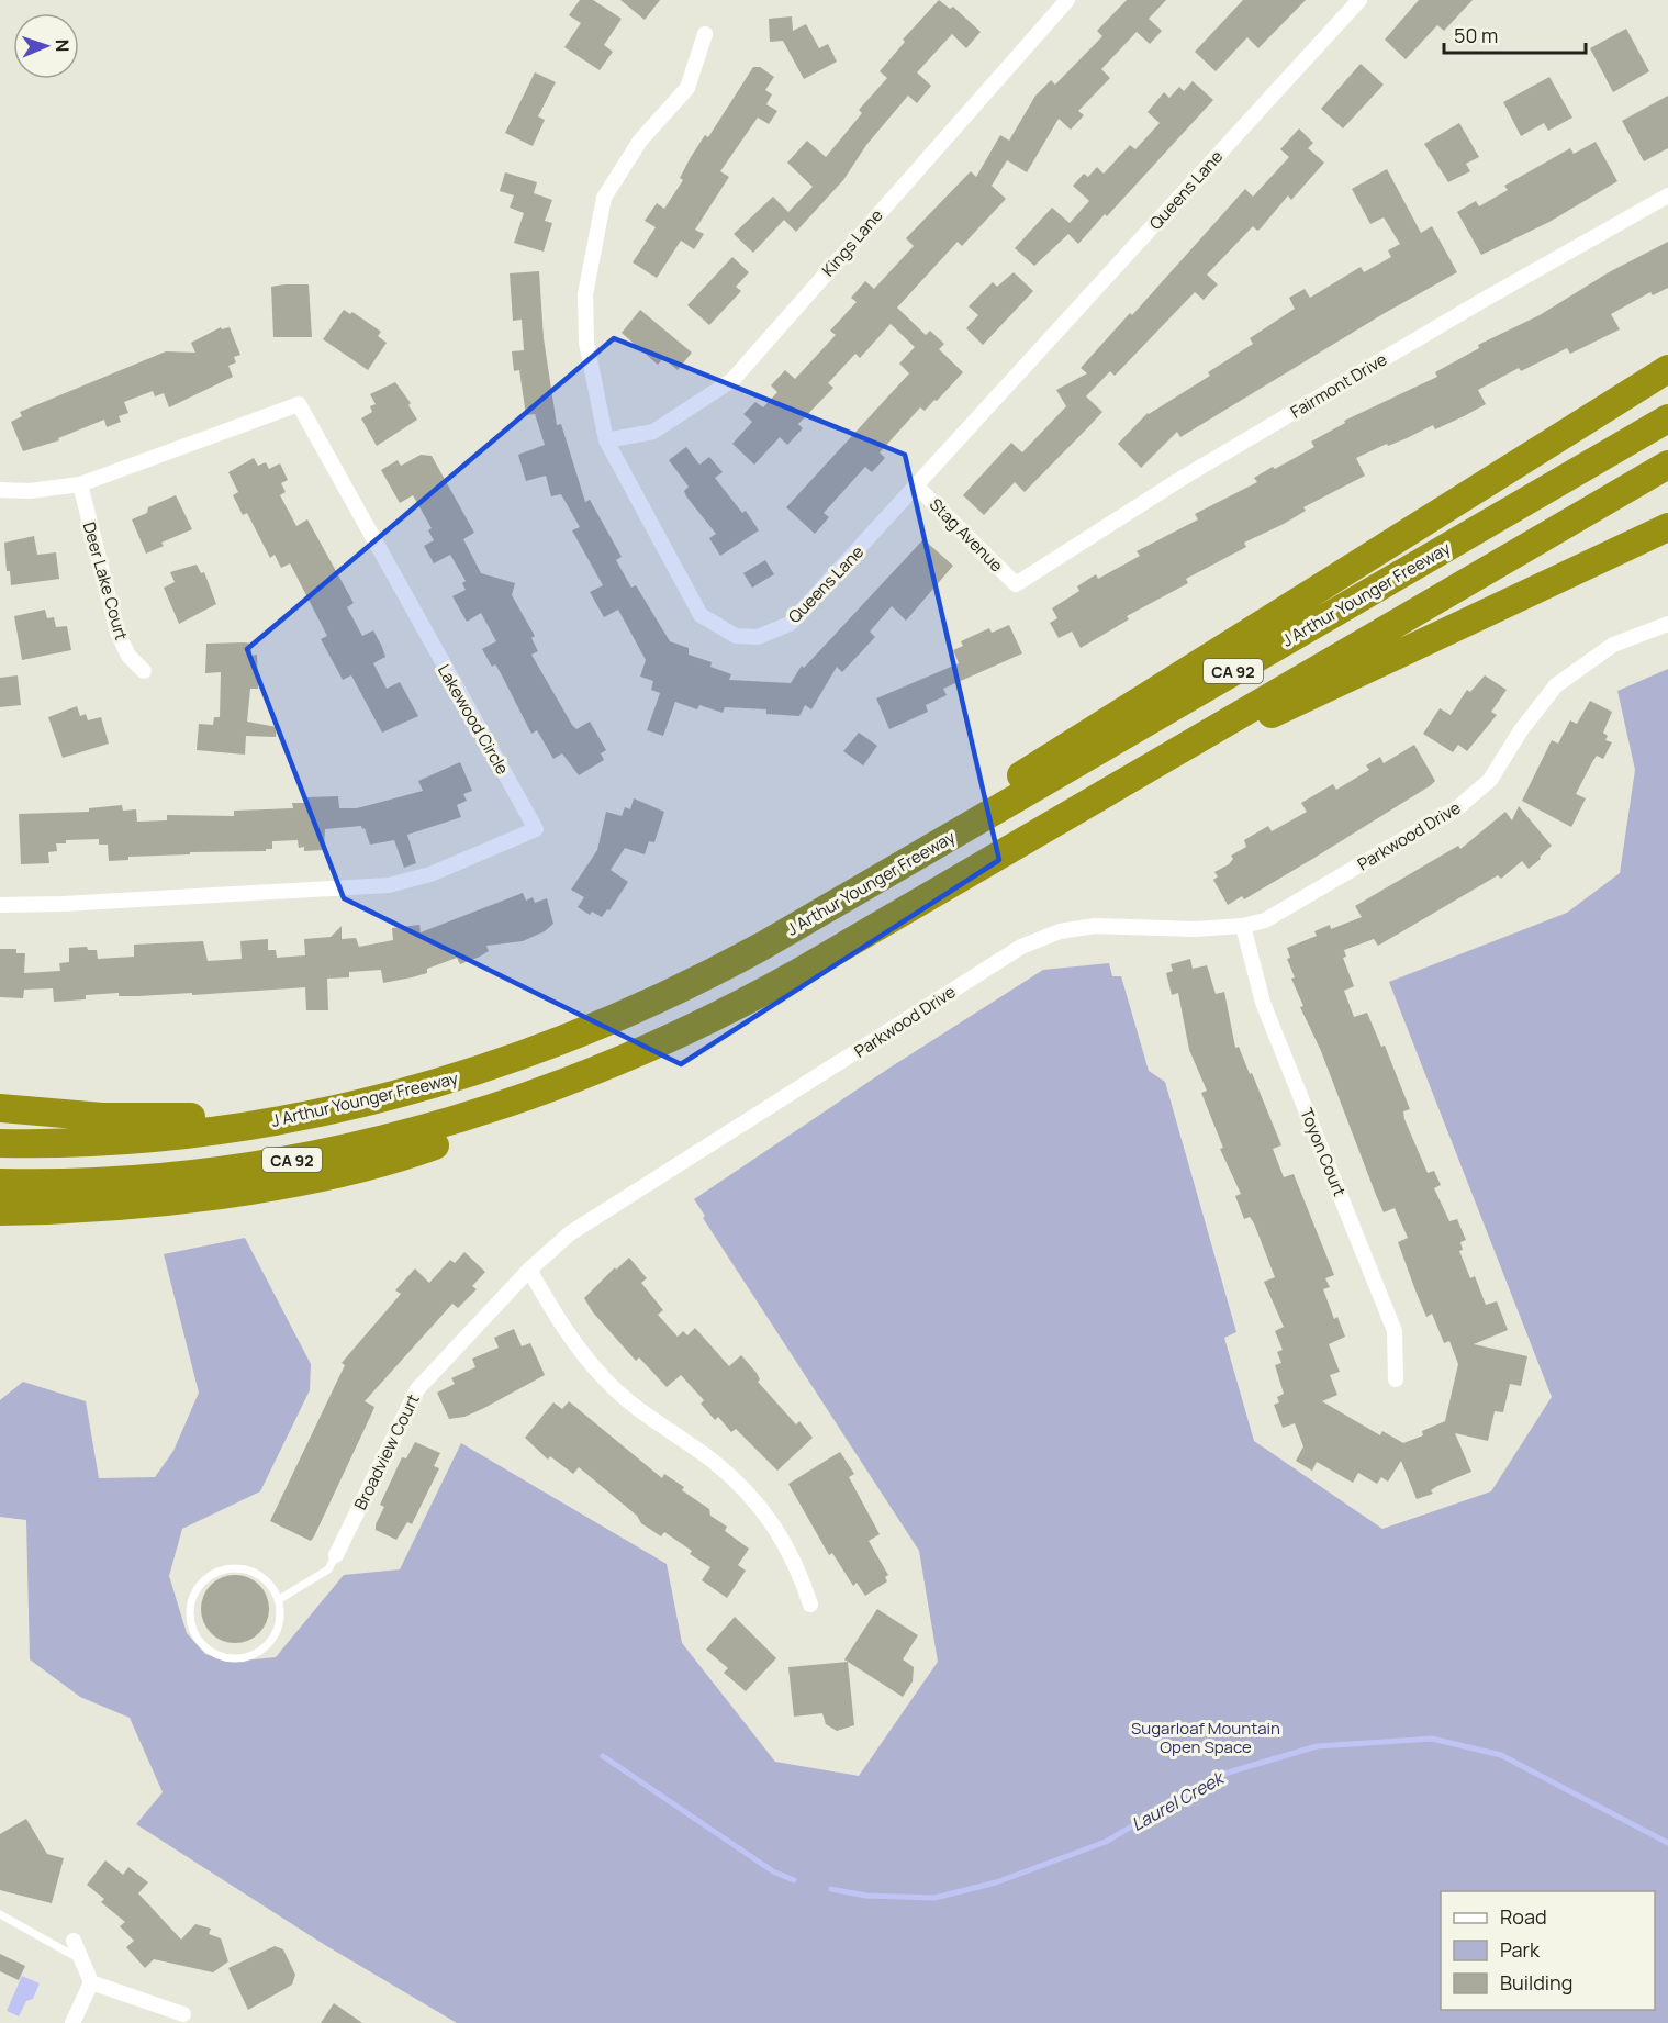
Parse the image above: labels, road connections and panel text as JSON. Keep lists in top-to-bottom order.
{
  "streets": {
    "highway": ["J Arthur Younger Freeway", "CA 92"],
    "street": [
      "Queens Lane",
      "Kings Lane",
      "Fairmont Drive",
      "Stag Avenue",
      "Deer Lake Court",
      "Lakewood Circle",
      "Parkwood Drive",
      "Toyon Court",
      "Broadview Court"
    ]
  },
  "crossings": [
    ["Queens Lane", "Kings Lane"],
    ["Queens Lane", "Stag Avenue"],
    ["Fairmont Drive", "Stag Avenue"],
    ["Deer Lake Court", "Lakewood Circle"],
    ["Parkwood Drive", "Toyon Court"],
    ["Parkwood Drive", "Broadview Court"]
  ],
  "water": ["Laurel Creek"],
  "parks": ["Sugarloaf Mountain Open Space"],
  "legend": ["Road", "Park", "Building"],
  "scale_bar": "50 m",
  "north": "right"
}
